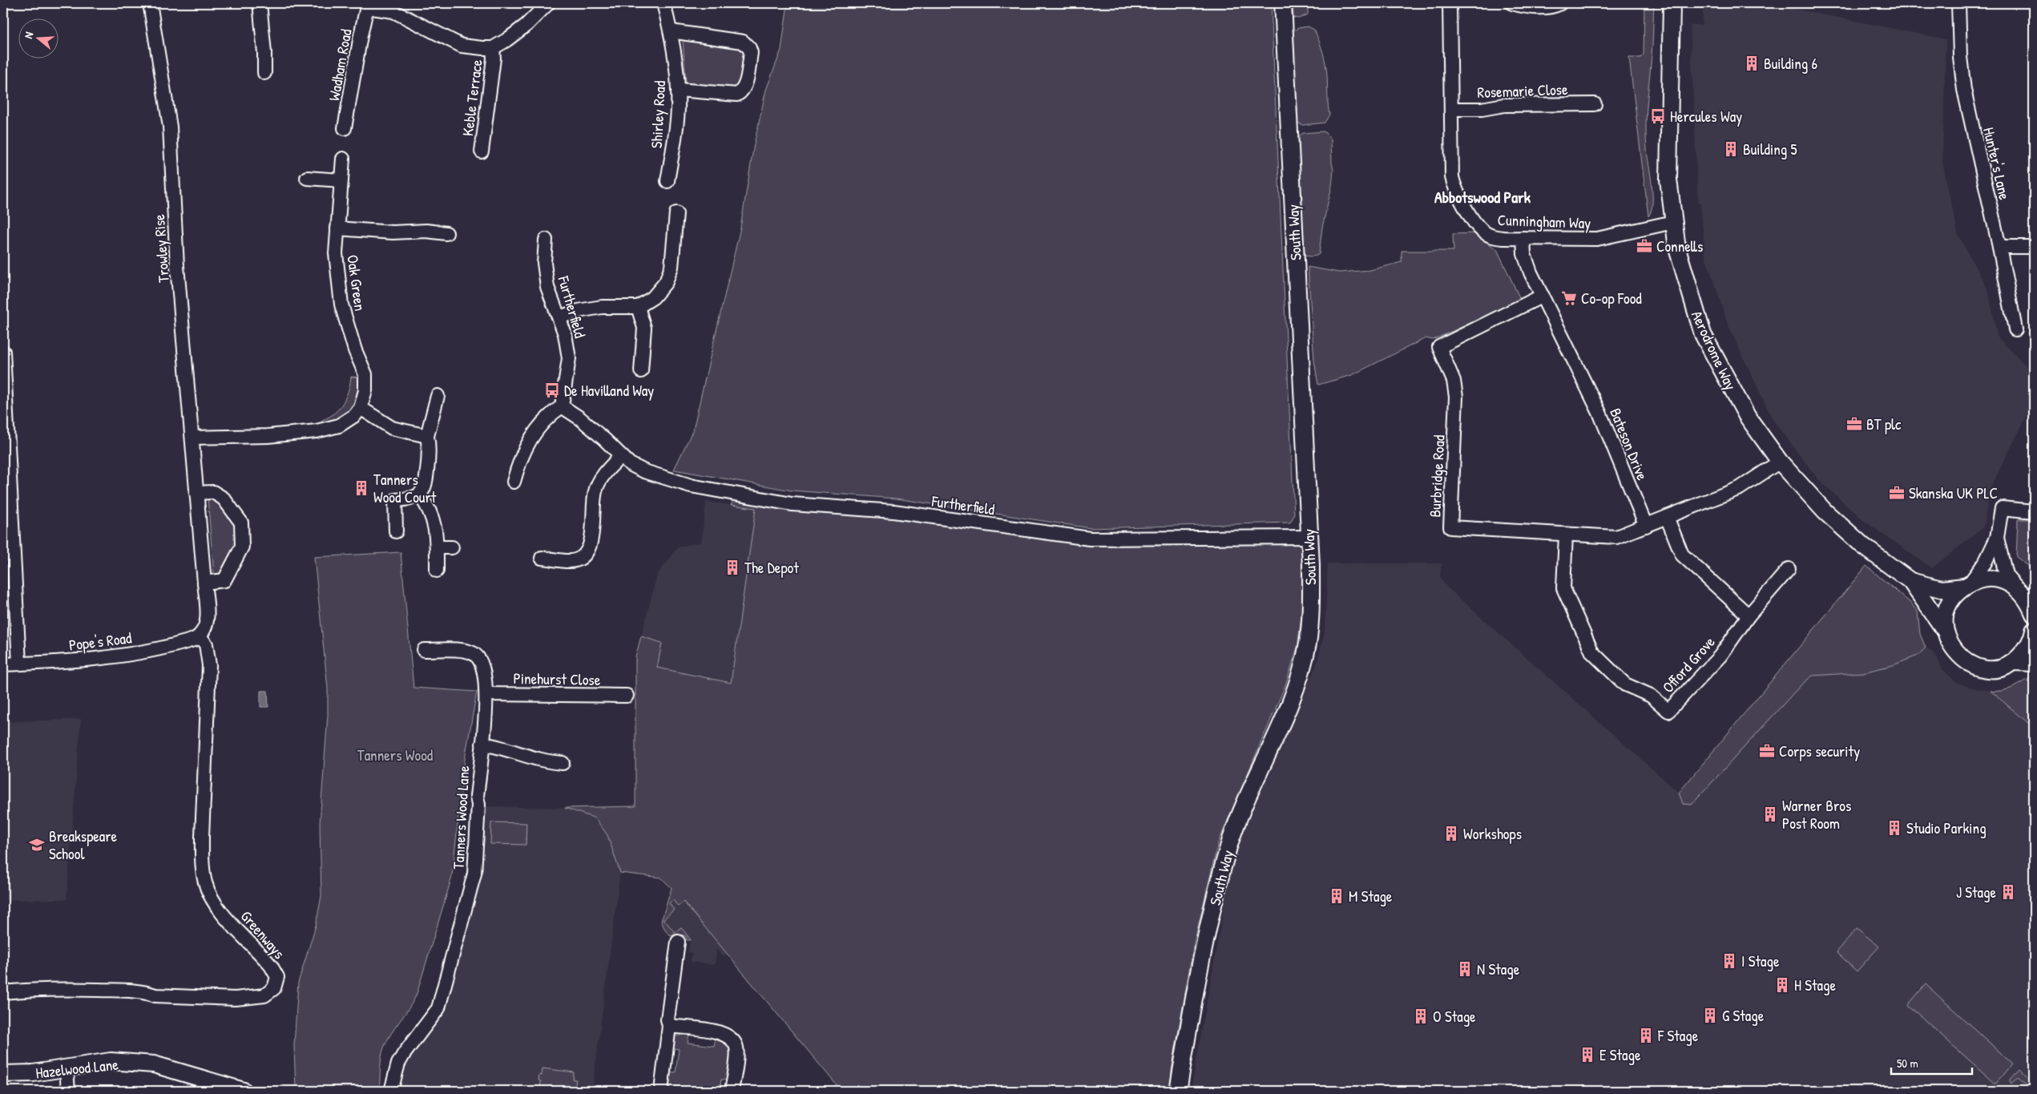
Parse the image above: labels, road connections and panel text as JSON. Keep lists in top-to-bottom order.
{
  "streets": {
    "street": [
      "Wadham Road",
      "Rosemarie Close",
      "Keble Terrace",
      "Shirley Road",
      "Hunter's Lane",
      "Cunningham Way",
      "South Way",
      "Trowley Rise",
      "Oak Green",
      "Furtherfield",
      "Aerodrome Way",
      "Bateson Drive",
      "Burbridge Road",
      "Pope's Road",
      "Offord Grove",
      "Pinehurst Close",
      "Tanners Wood Lane",
      "Greenways",
      "Hazelwood Lane"
    ]
  },
  "crossings": [
    ["Rosemarie Close", "Cunningham Way"],
    ["Cunningham Way", "Aerodrome Way"],
    ["Cunningham Way", "Bateson Drive"],
    ["South Way", "Furtherfield"],
    ["Trowley Rise", "Pope's Road"],
    ["Trowley Rise", "Greenways"],
    ["Bateson Drive", "Burbridge Road"],
    ["Burbridge Road", "Offord Grove"],
    ["Pope's Road", "Greenways"],
    ["Pinehurst Close", "Tanners Wood Lane"]
  ],
  "districts": ["Abbotswood Park"],
  "parks": ["Tanners Wood"],
  "places": {
    "building": [
      "Building 6",
      "Building 5",
      "Tanners Wood Court",
      "The Depot",
      "Warner Bros Post Room",
      "Studio Parking",
      "Workshops",
      "J Stage",
      "M Stage",
      "I Stage",
      "N Stage",
      "H Stage",
      "G Stage",
      "O Stage",
      "F Stage",
      "E Stage"
    ],
    "bus stop": ["Hercules Way", "De Havilland Way"],
    "office": [
      "Connells",
      "BT plc",
      "Skanska UK PLC",
      "Corps security"
    ],
    "supermarket": ["Co-op Food"],
    "school or university": ["Breakspeare School"]
  },
  "scale_bar": "50 m",
  "north": "left"
}
